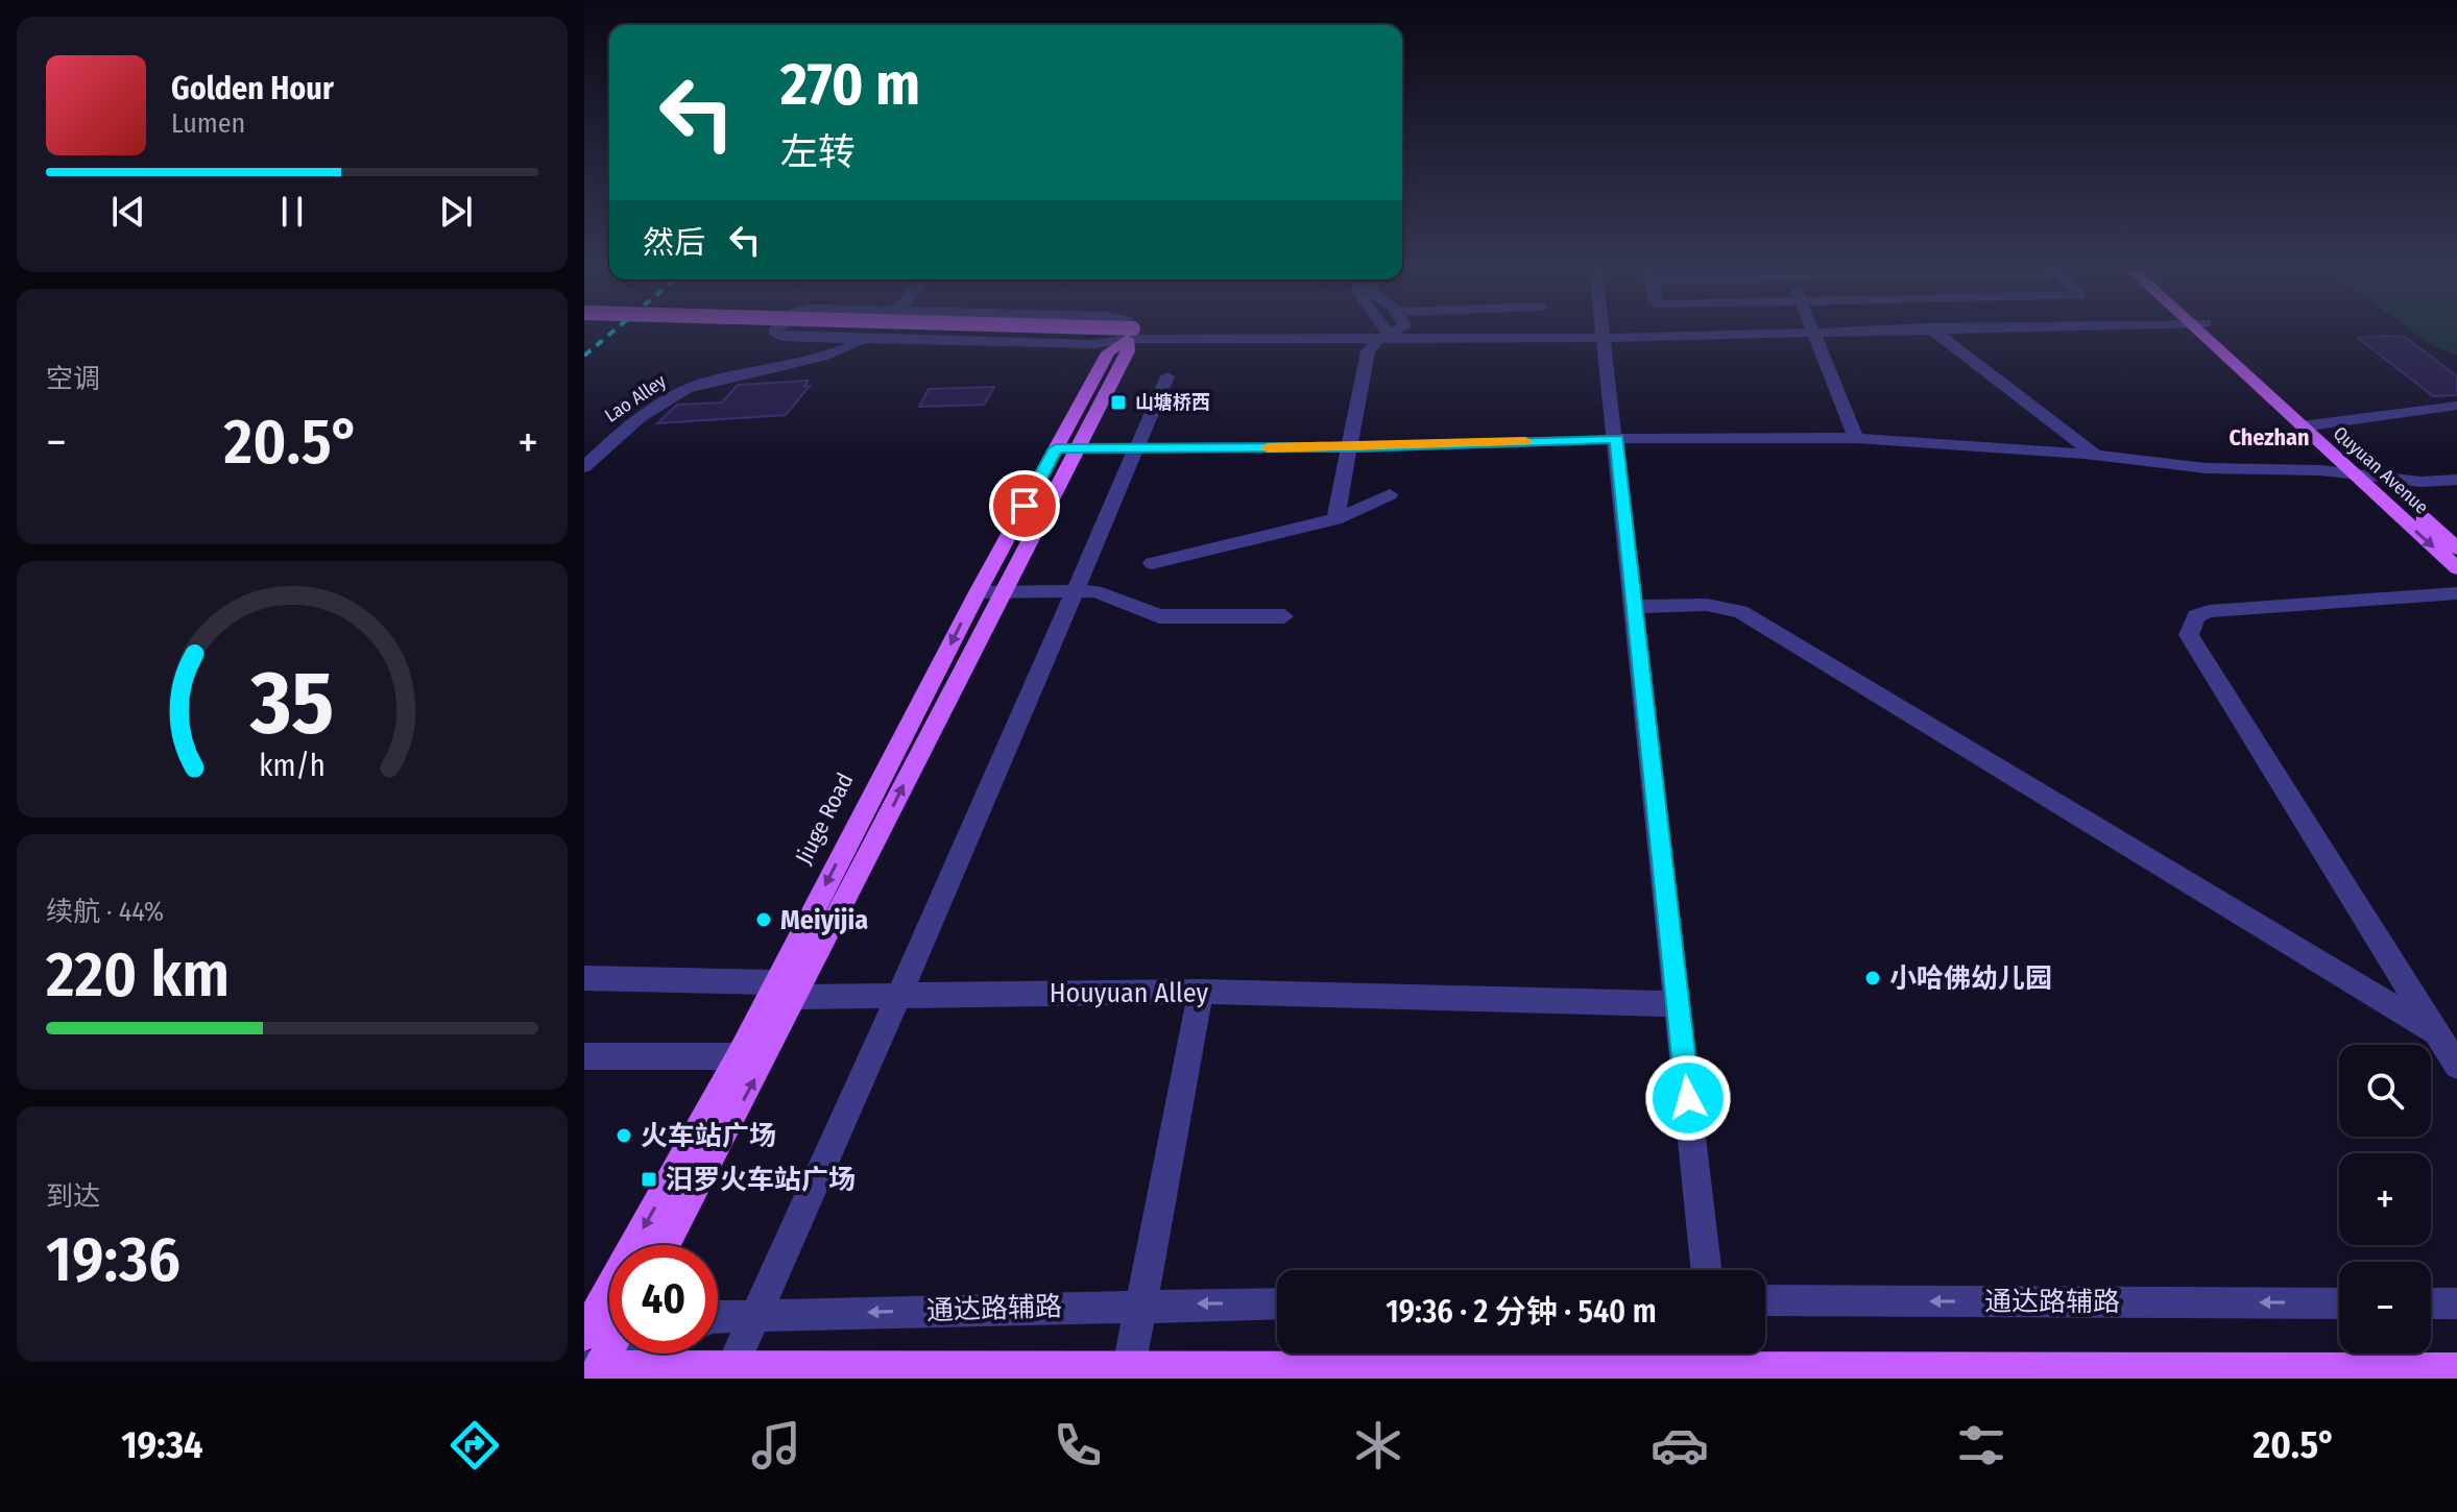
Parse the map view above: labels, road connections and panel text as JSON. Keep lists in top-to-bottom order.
{
  "streets": {
    "main road": ["Quyuan Avenue", "Jiuge Road"],
    "street": ["Lao Alley", "Houyuan Alley", "通达路辅路"]
  },
  "crossings": [
    ["Jiuge Road", "Houyuan Alley"]
  ],
  "one_way": ["通达路辅路"],
  "districts": ["Chezhan"],
  "places": {
    "transit": ["山塘桥西", "汨罗火车站广场"],
    "other": ["Meiyijia", "小哈佛幼儿园", "火车站广场"]
  },
  "page": {
    "turn": ["270 m", "左转"],
    "song": ["Golden Hour", "Lumen"],
    "then": "然后",
    "tile": [
      "空调",
      ["续航 · 44%", "220 km"],
      ["到达", "19:36"]
    ],
    "heat": ["−", "20.5°", "+"],
    "map_buttons": ["+", "−"],
    "limit": "40",
    "trip": "19:36 · 2 分钟 · 540 m",
    "tabs": ["19:34", "20.5°"],
    "gauge": ["35", "km/h"]
  }
}
